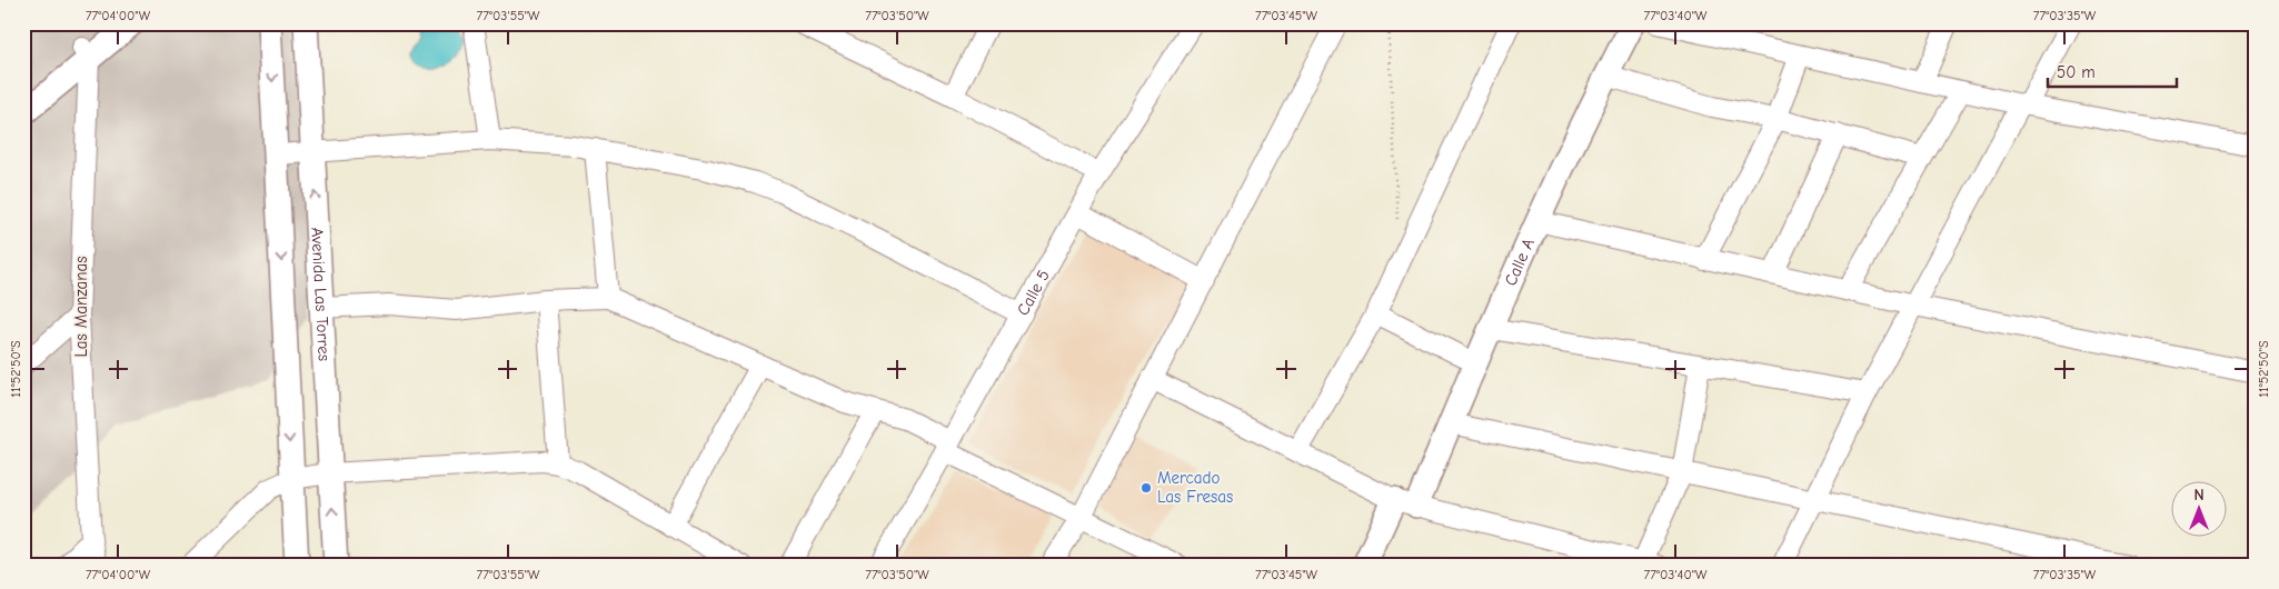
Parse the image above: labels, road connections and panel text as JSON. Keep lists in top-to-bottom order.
{
  "streets": {
    "street": [
      "Calle A",
      "Calle 5",
      "Avenida Las Torres",
      "Las Manzanas"
    ]
  },
  "places": ["Mercado Las Fresas"],
  "scale_bar": "50 m",
  "north": "top",
  "coordinates": [
    "77°04'00\"W",
    "77°03'55\"W",
    "77°03'50\"W",
    "77°03'45\"W",
    "77°03'40\"W",
    "77°03'35\"W",
    "11°52'50\"S"
  ]
}
